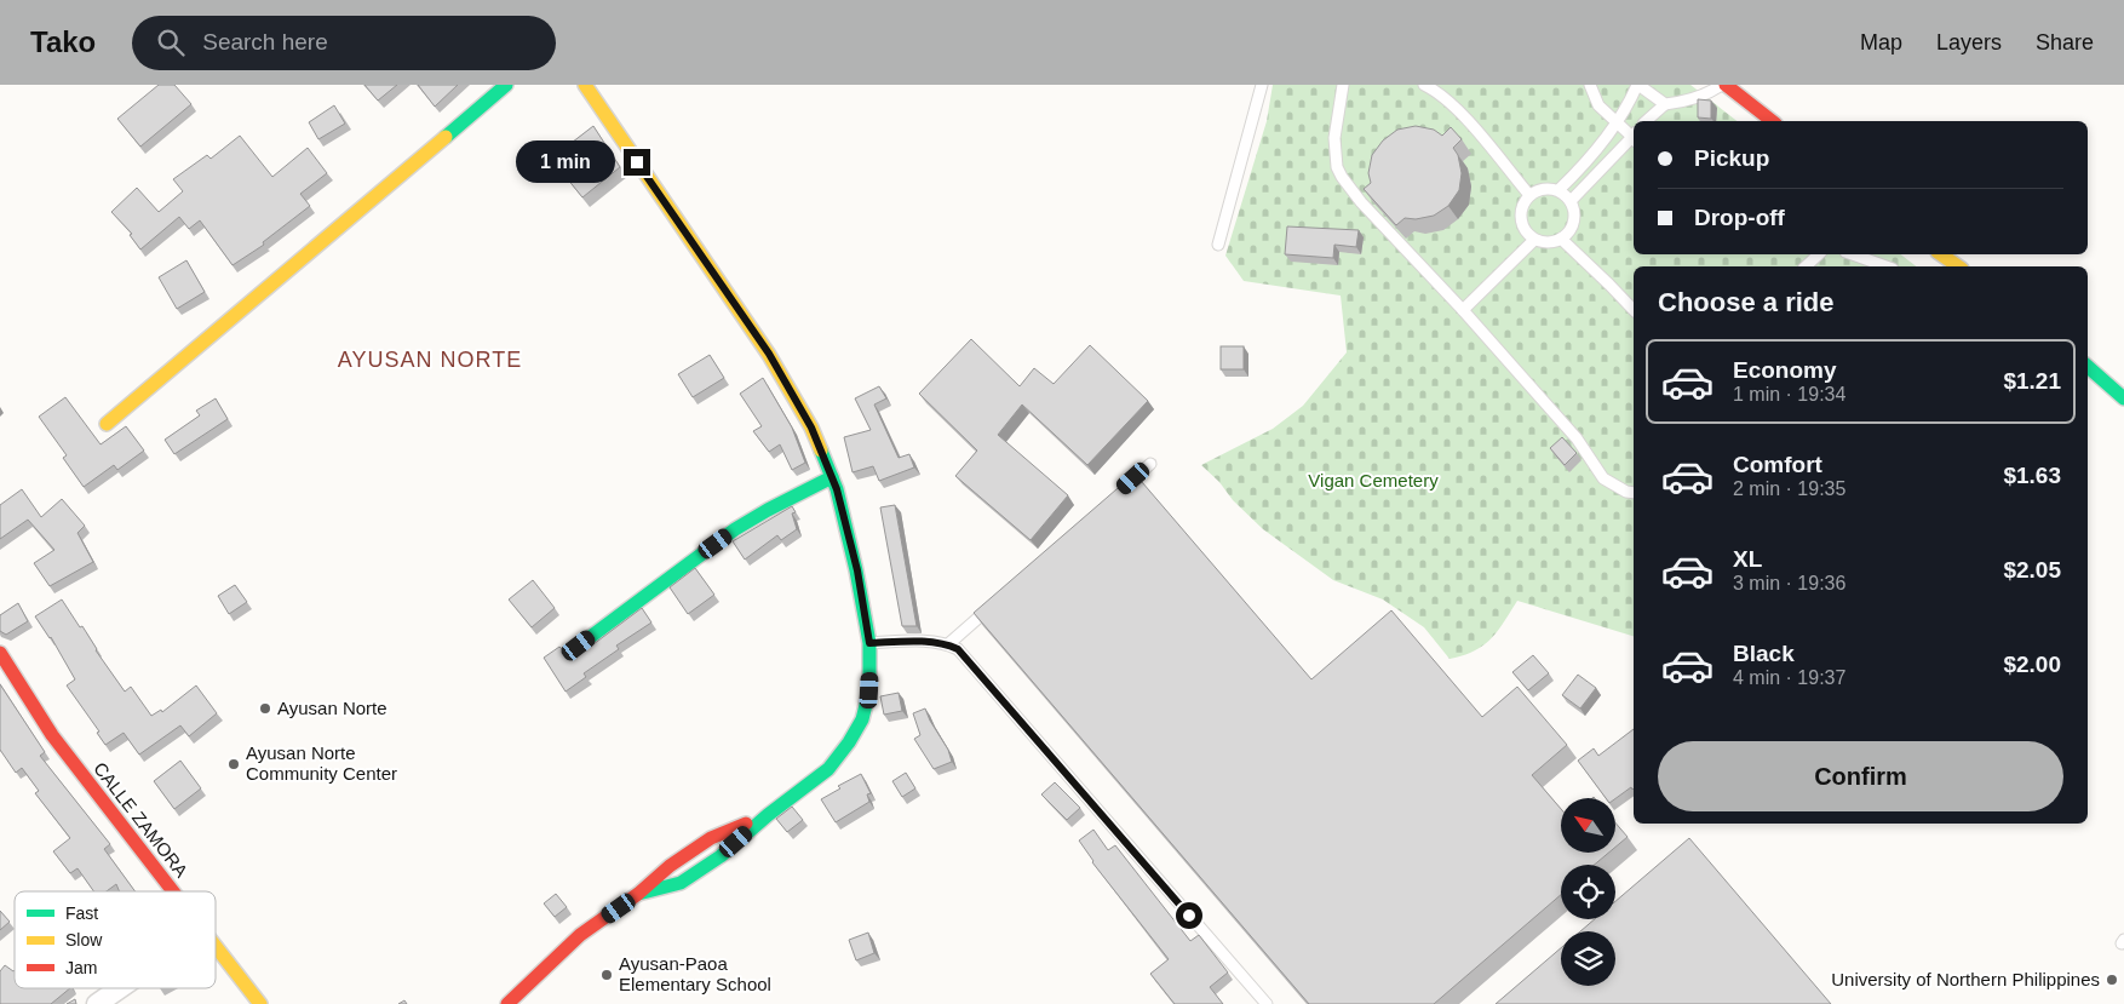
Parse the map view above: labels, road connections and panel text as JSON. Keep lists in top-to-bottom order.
{
  "streets": {
    "street": ["CALLE ZAMORA"]
  },
  "districts": ["AYUSAN NORTE"],
  "parks": ["Vigan Cemetery"],
  "places": [
    "Ayusan Norte",
    "Ayusan Norte Community Center",
    "Ayusan-Paoa Elementary School",
    "University of Northern Philippines"
  ],
  "legend": ["Fast", "Slow", "Jam"],
  "north": "top left",
  "page": {
    "header": "Tako",
    "search": "Search here",
    "nav": ["Map", "Layers", "Share"],
    "banner": ["Pickup", "Drop-off"],
    "bubble": "1 min",
    "heading": "Choose a ride",
    "list": [
      {
        "name": "Economy",
        "note": "1 min · 19:34",
        "value": "$1.21"
      },
      {
        "name": "Comfort",
        "note": "2 min · 19:35",
        "value": "$1.63"
      },
      {
        "name": "XL",
        "note": "3 min · 19:36",
        "value": "$2.05"
      },
      {
        "name": "Black",
        "note": "4 min · 19:37",
        "value": "$2.00"
      }
    ],
    "buttons": "Confirm"
  }
}
